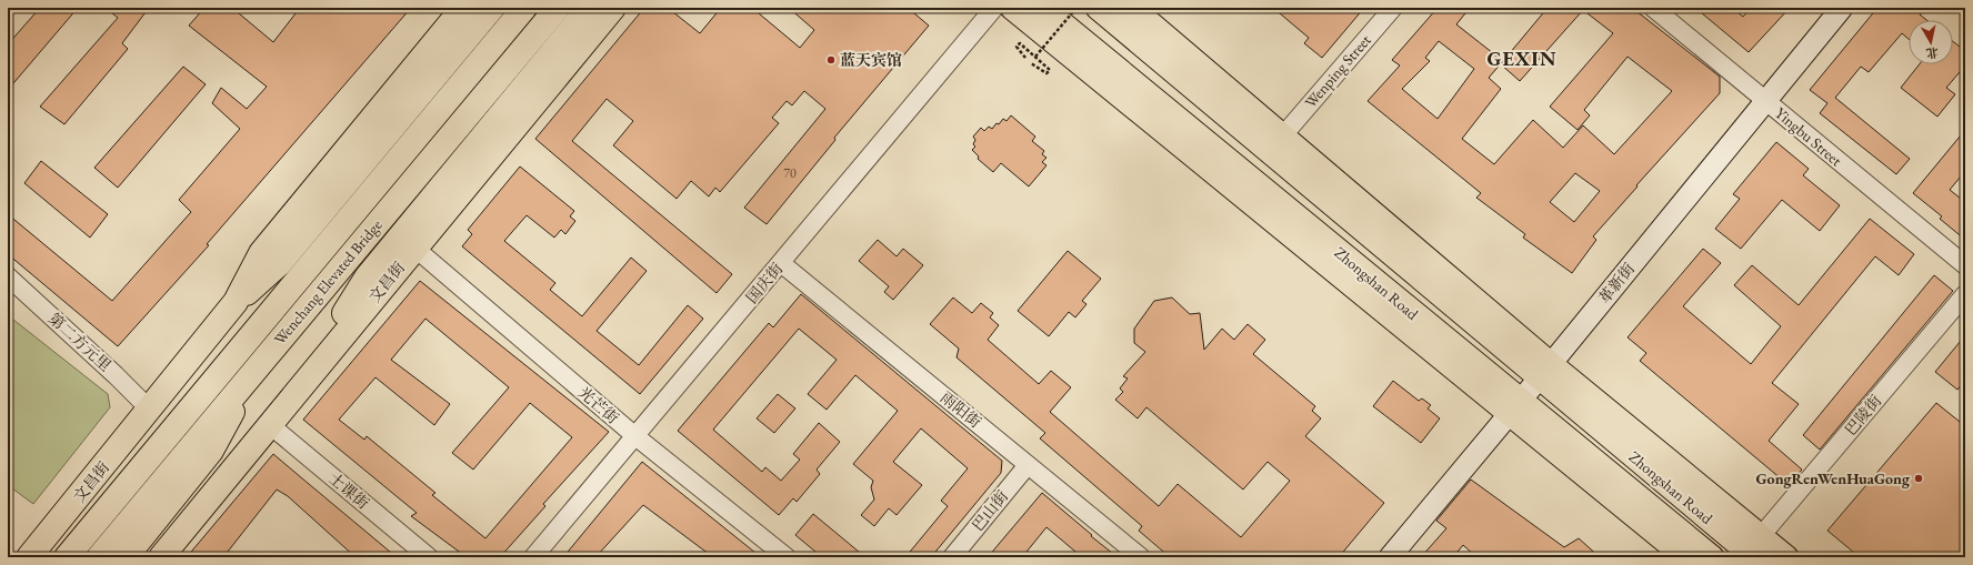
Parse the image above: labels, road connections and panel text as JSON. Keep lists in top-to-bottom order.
{
  "streets": {
    "highway": ["Wenchang Elevated Bridge", "文昌街"],
    "main road": ["Zhongshan Road", "革新街"],
    "street": [
      "Wenping Street",
      "Yingbu Street",
      "国庆街",
      "第二方元里",
      "光芒街",
      "雨阳街",
      "巴陵街",
      "士课街",
      "巴山街"
    ]
  },
  "crossings": [
    ["Yingbu Street", "革新街"],
    ["文昌街", "第二方元里"],
    ["文昌街", "光芒街"],
    ["文昌街", "士课街"],
    ["国庆街", "光芒街"],
    ["国庆街", "雨阳街"],
    ["Zhongshan Road", "革新街"],
    ["Zhongshan Road", "巴陵街"],
    ["雨阳街", "巴山街"]
  ],
  "districts": ["GEXIN"],
  "places": ["蓝天宾馆", "GongRenWenHuaGong"],
  "house_numbers": ["70"],
  "north": "bottom"
}
